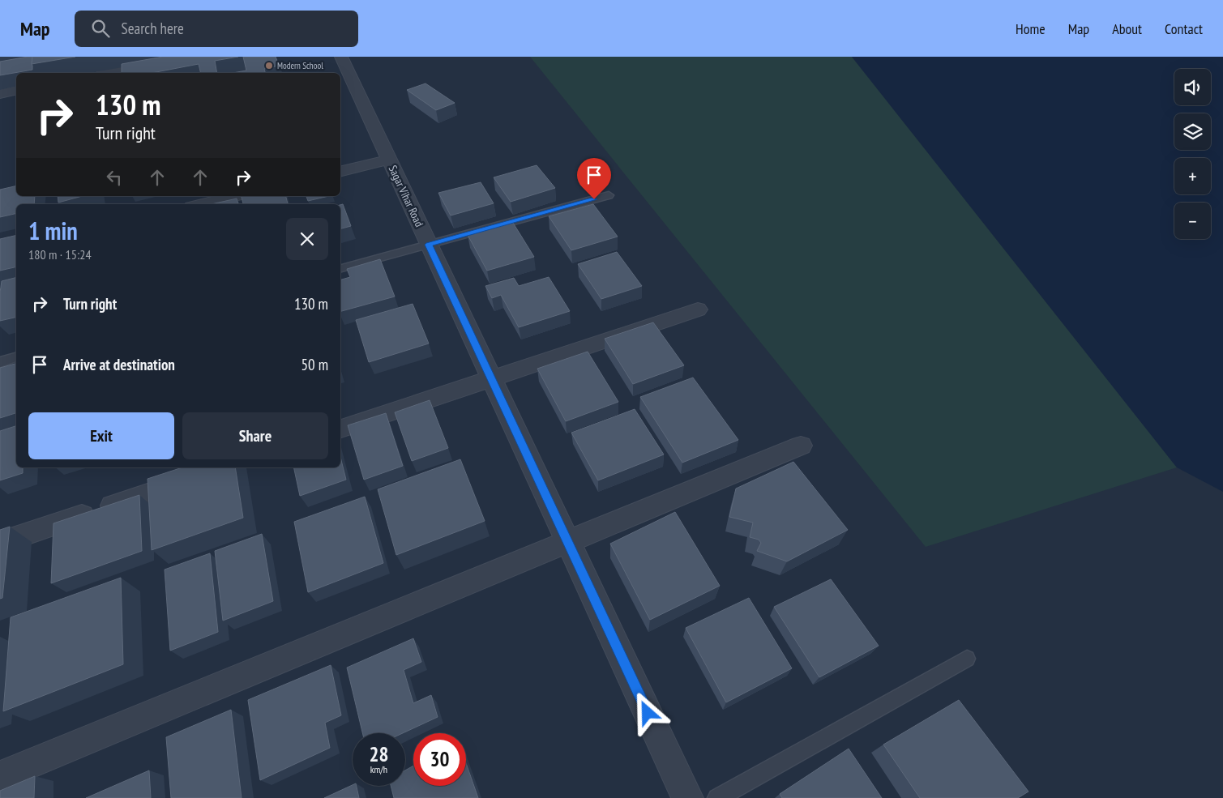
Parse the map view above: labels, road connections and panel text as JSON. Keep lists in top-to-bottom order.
{
  "streets": {
    "street": ["Sagar Vihar Road"]
  },
  "places": ["Modern School"],
  "page": {
    "header": "Map",
    "search": "Search here",
    "nav": [
      "Home",
      "Map",
      "About",
      "Contact"
    ],
    "map_buttons": ["+", "−"],
    "turn": ["130 m", "Turn right"],
    "heading": ["1 min", "180 m · 15:24"],
    "list": [
      {
        "name": "Turn right",
        "value": "130 m"
      },
      {
        "name": "Arrive at destination",
        "value": "50 m"
      }
    ],
    "buttons": ["Exit", "Share"],
    "speed": "28 km/h",
    "limit": "30"
  }
}
